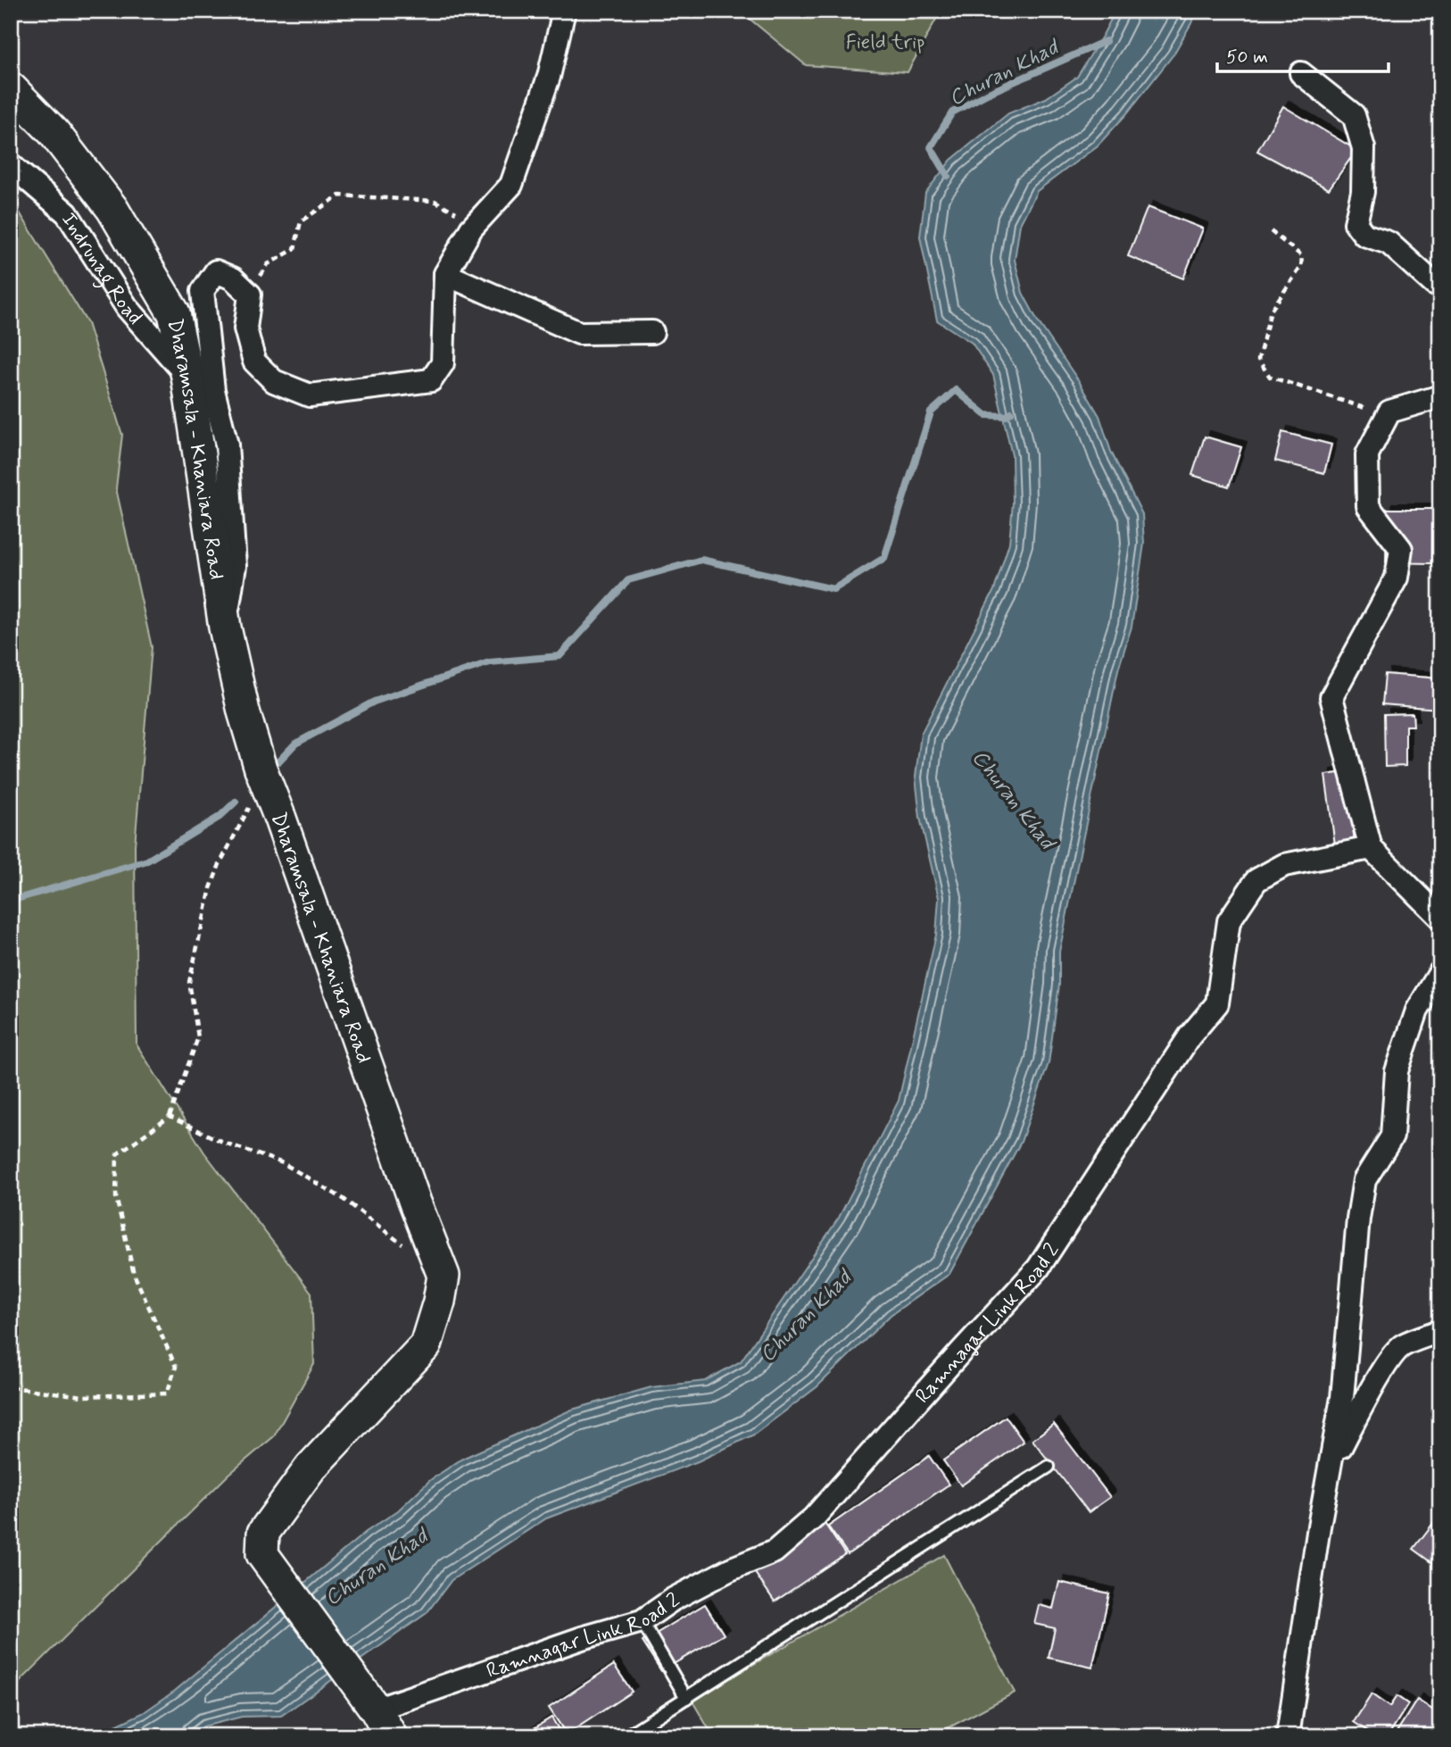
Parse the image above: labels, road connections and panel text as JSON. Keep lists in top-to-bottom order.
{
  "streets": {
    "street": ["Indrunag Road", "Dharamsala - Khaniara Road", "Ramnagar Link Road 2"]
  },
  "crossings": [
    ["Indrunag Road", "Dharamsala - Khaniara Road"],
    ["Dharamsala - Khaniara Road", "Ramnagar Link Road 2"]
  ],
  "water": ["Churan Khad"],
  "parks": ["Field trip"],
  "scale_bar": "50 m"
}
